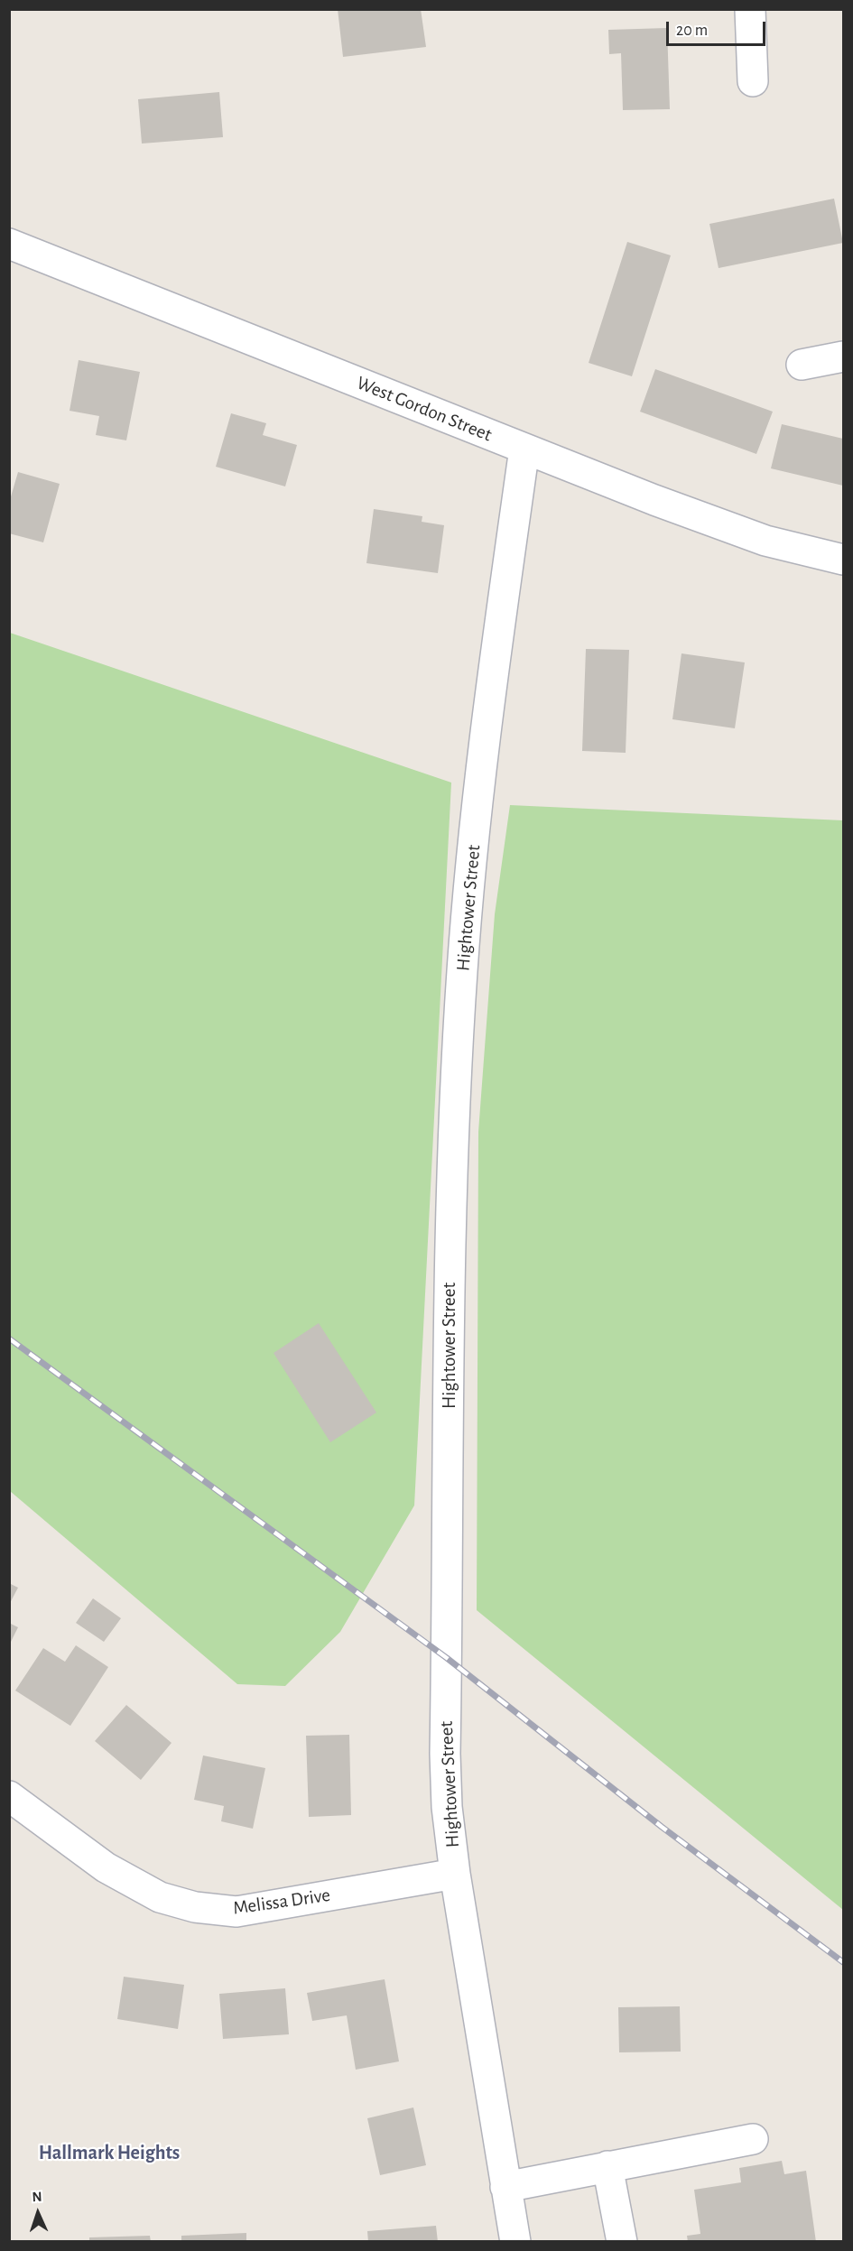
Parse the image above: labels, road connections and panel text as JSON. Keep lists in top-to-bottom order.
{
  "streets": {
    "street": ["West Gordon Street", "Hightower Street", "Melissa Drive"]
  },
  "crossings": [
    ["West Gordon Street", "Hightower Street"],
    ["Hightower Street", "Melissa Drive"]
  ],
  "districts": ["Hallmark Heights"],
  "scale_bar": "20 m",
  "north": "top"
}
